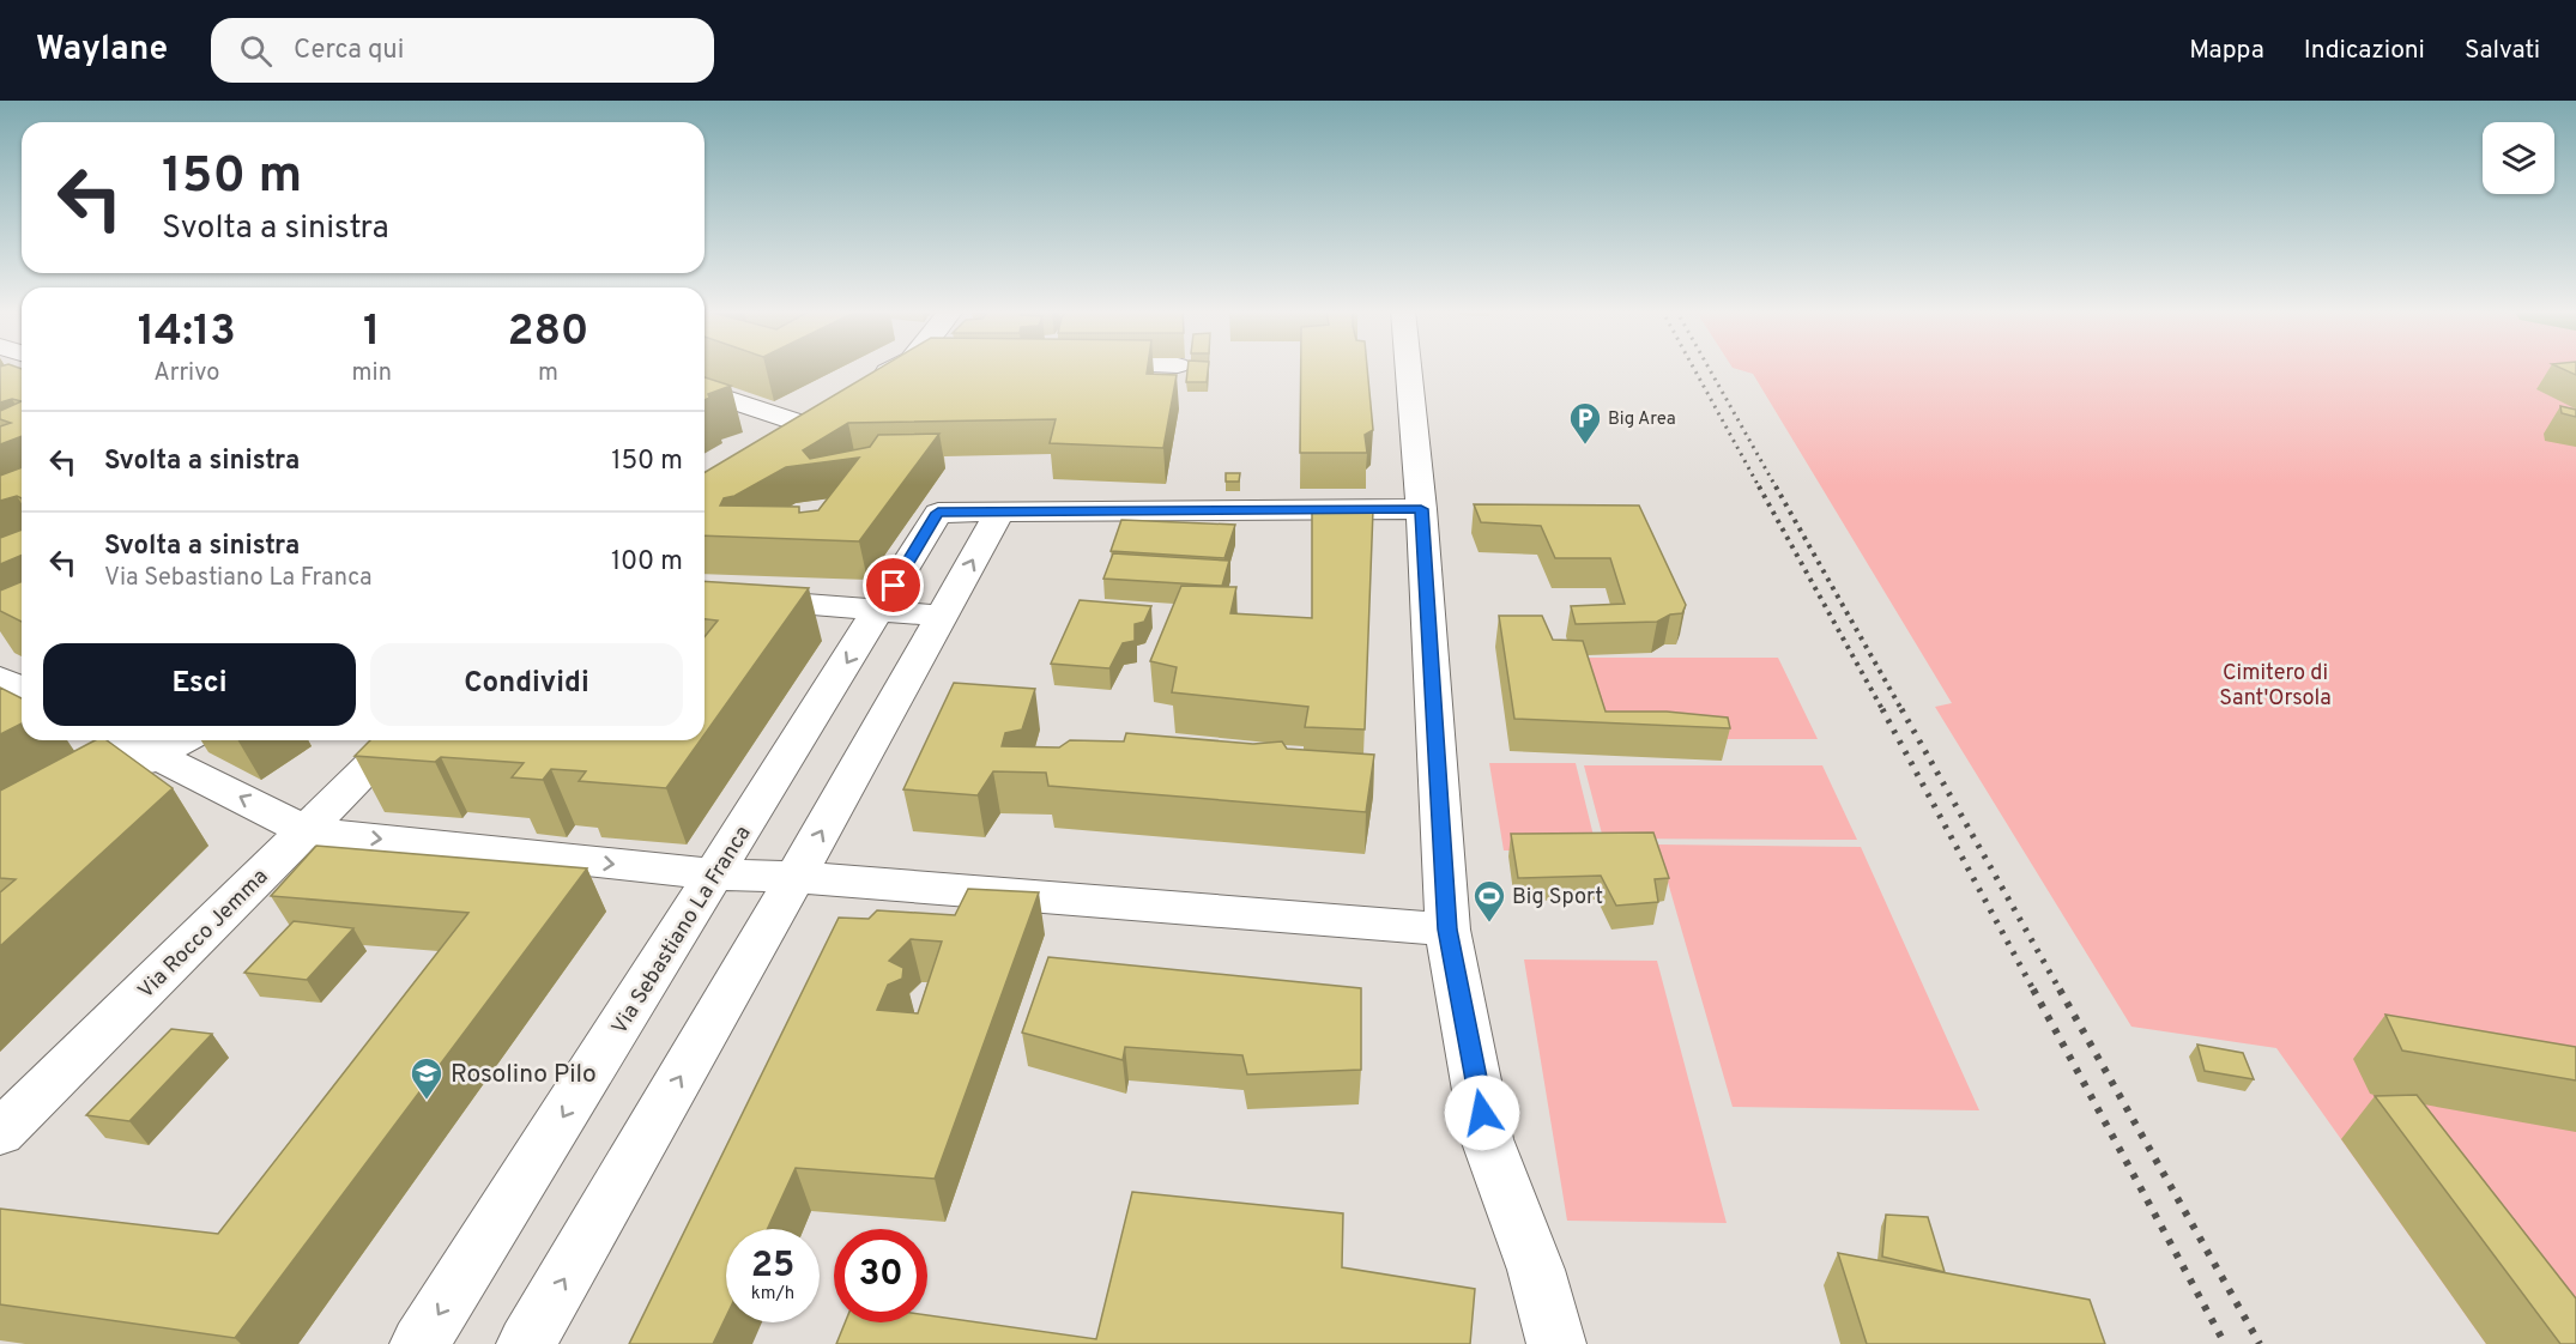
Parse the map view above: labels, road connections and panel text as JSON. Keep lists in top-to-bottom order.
{
  "streets": {
    "street": ["Via Sebastiano La Franca", "Via Rocco Jemma"]
  },
  "parks": ["Cimitero di Sant'Orsola"],
  "places": {
    "parking": ["Big Area"],
    "sports": ["Big Sport"],
    "school or university": ["Rosolino Pilo"]
  },
  "page": {
    "header": "Waylane",
    "search": "Cerca qui",
    "nav": ["Mappa", "Indicazioni", "Salvati"],
    "turn": ["150 m", "Svolta a sinistra"],
    "eta": [
      "14:13",
      "Arrivo",
      "1",
      "min",
      "280",
      "m"
    ],
    "list": [
      {
        "name": "Svolta a sinistra",
        "value": "150 m"
      },
      {
        "name": "Svolta a sinistra",
        "note": "Via Sebastiano La Franca",
        "value": "100 m"
      }
    ],
    "buttons": ["Esci", "Condividi"],
    "speed": "25 km/h",
    "limit": "30"
  }
}
